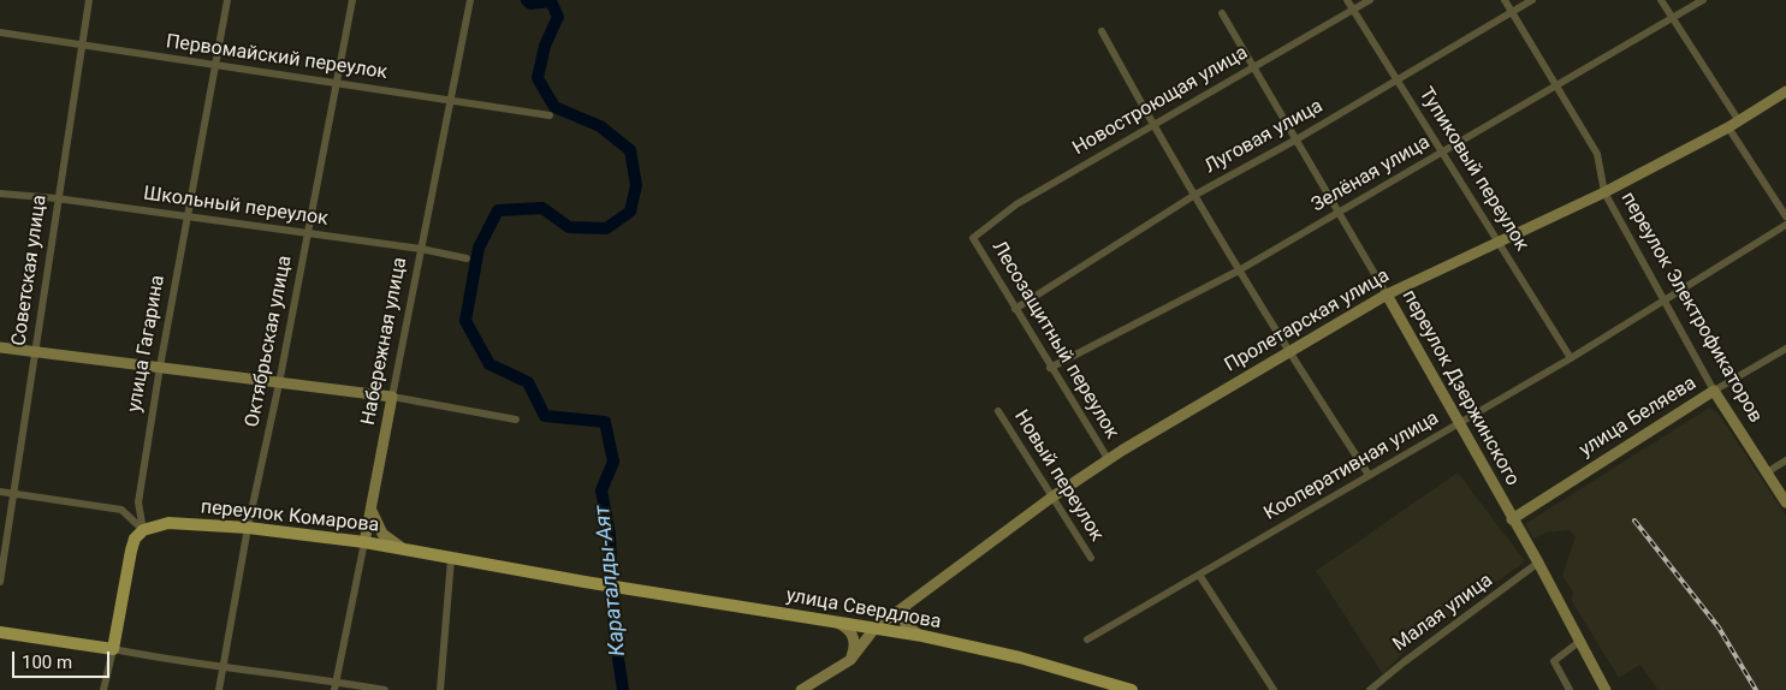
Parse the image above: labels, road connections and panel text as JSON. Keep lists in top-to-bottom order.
{
  "streets": {
    "main road": ["переулок Комарова", "улица Свердлова"],
    "street": [
      "Первомайский переулок",
      "Новостроющая улица",
      "Луговая улица",
      "Тупиковый переулок",
      "Зелёная улица",
      "Школьный переулок",
      "Советская улица",
      "переулок Электрофикаторов",
      "Пролетарская улица",
      "Лесозащитный переулок",
      "Октябрьская улица",
      "Набережная улица",
      "улица Гагарина",
      "переулок Дзержинского",
      "улица Беляева",
      "Кооперативная улица",
      "Новый переулок",
      "Малая улица"
    ]
  },
  "crossings": [
    ["Первомайский переулок", "Советская улица"],
    ["Первомайский переулок", "Октябрьская улица"],
    ["Первомайский переулок", "Набережная улица"],
    ["Первомайский переулок", "улица Гагарина"],
    ["Новостроющая улица", "Тупиковый переулок"],
    ["Новостроющая улица", "Лесозащитный переулок"],
    ["Новостроющая улица", "переулок Дзержинского"],
    ["Луговая улица", "Тупиковый переулок"],
    ["Луговая улица", "переулок Электрофикаторов"],
    ["Луговая улица", "Лесозащитный переулок"],
    ["Луговая улица", "переулок Дзержинского"],
    ["Тупиковый переулок", "Зелёная улица"],
    ["Тупиковый переулок", "Пролетарская улица"],
    ["Тупиковый переулок", "Кооперативная улица"],
    ["Зелёная улица", "переулок Электрофикаторов"],
    ["Зелёная улица", "Лесозащитный переулок"],
    ["Зелёная улица", "переулок Дзержинского"],
    ["Школьный переулок", "Советская улица"],
    ["Школьный переулок", "Октябрьская улица"],
    ["Школьный переулок", "Набережная улица"],
    ["Школьный переулок", "улица Гагарина"],
    ["переулок Электрофикаторов", "Пролетарская улица"],
    ["переулок Электрофикаторов", "улица Беляева"],
    ["переулок Электрофикаторов", "Кооперативная улица"],
    ["Пролетарская улица", "Лесозащитный переулок"],
    ["Пролетарская улица", "переулок Дзержинского"],
    ["Пролетарская улица", "Новый переулок"],
    ["Пролетарская улица", "улица Свердлова"],
    ["Октябрьская улица", "переулок Комарова"],
    ["Набережная улица", "переулок Комарова"],
    ["улица Гагарина", "переулок Комарова"],
    ["переулок Дзержинского", "улица Беляева"],
    ["переулок Дзержинского", "Кооперативная улица"],
    ["переулок Дзержинского", "Малая улица"],
    ["переулок Комарова", "улица Свердлова"]
  ],
  "water": ["Караталды-Аят"],
  "scale_bar": "100 m"
}
